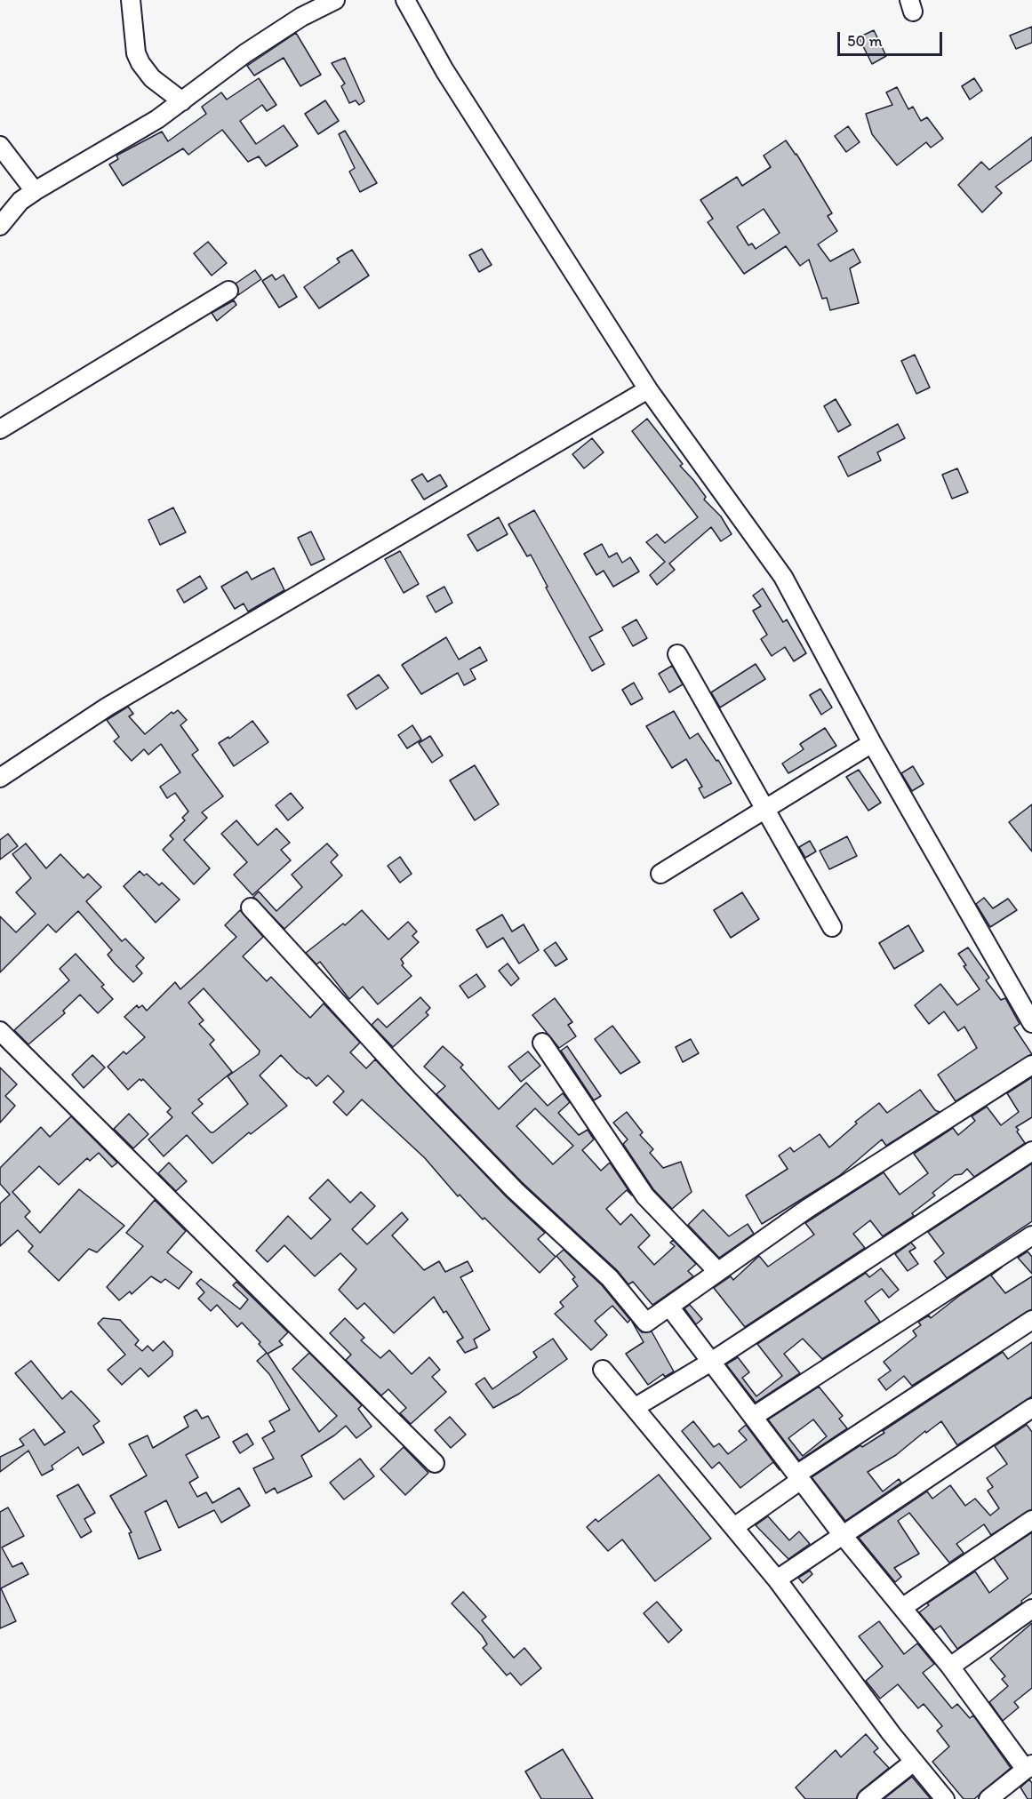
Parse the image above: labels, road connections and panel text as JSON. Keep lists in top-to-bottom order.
{
  "scale_bar": "50 m"
}
